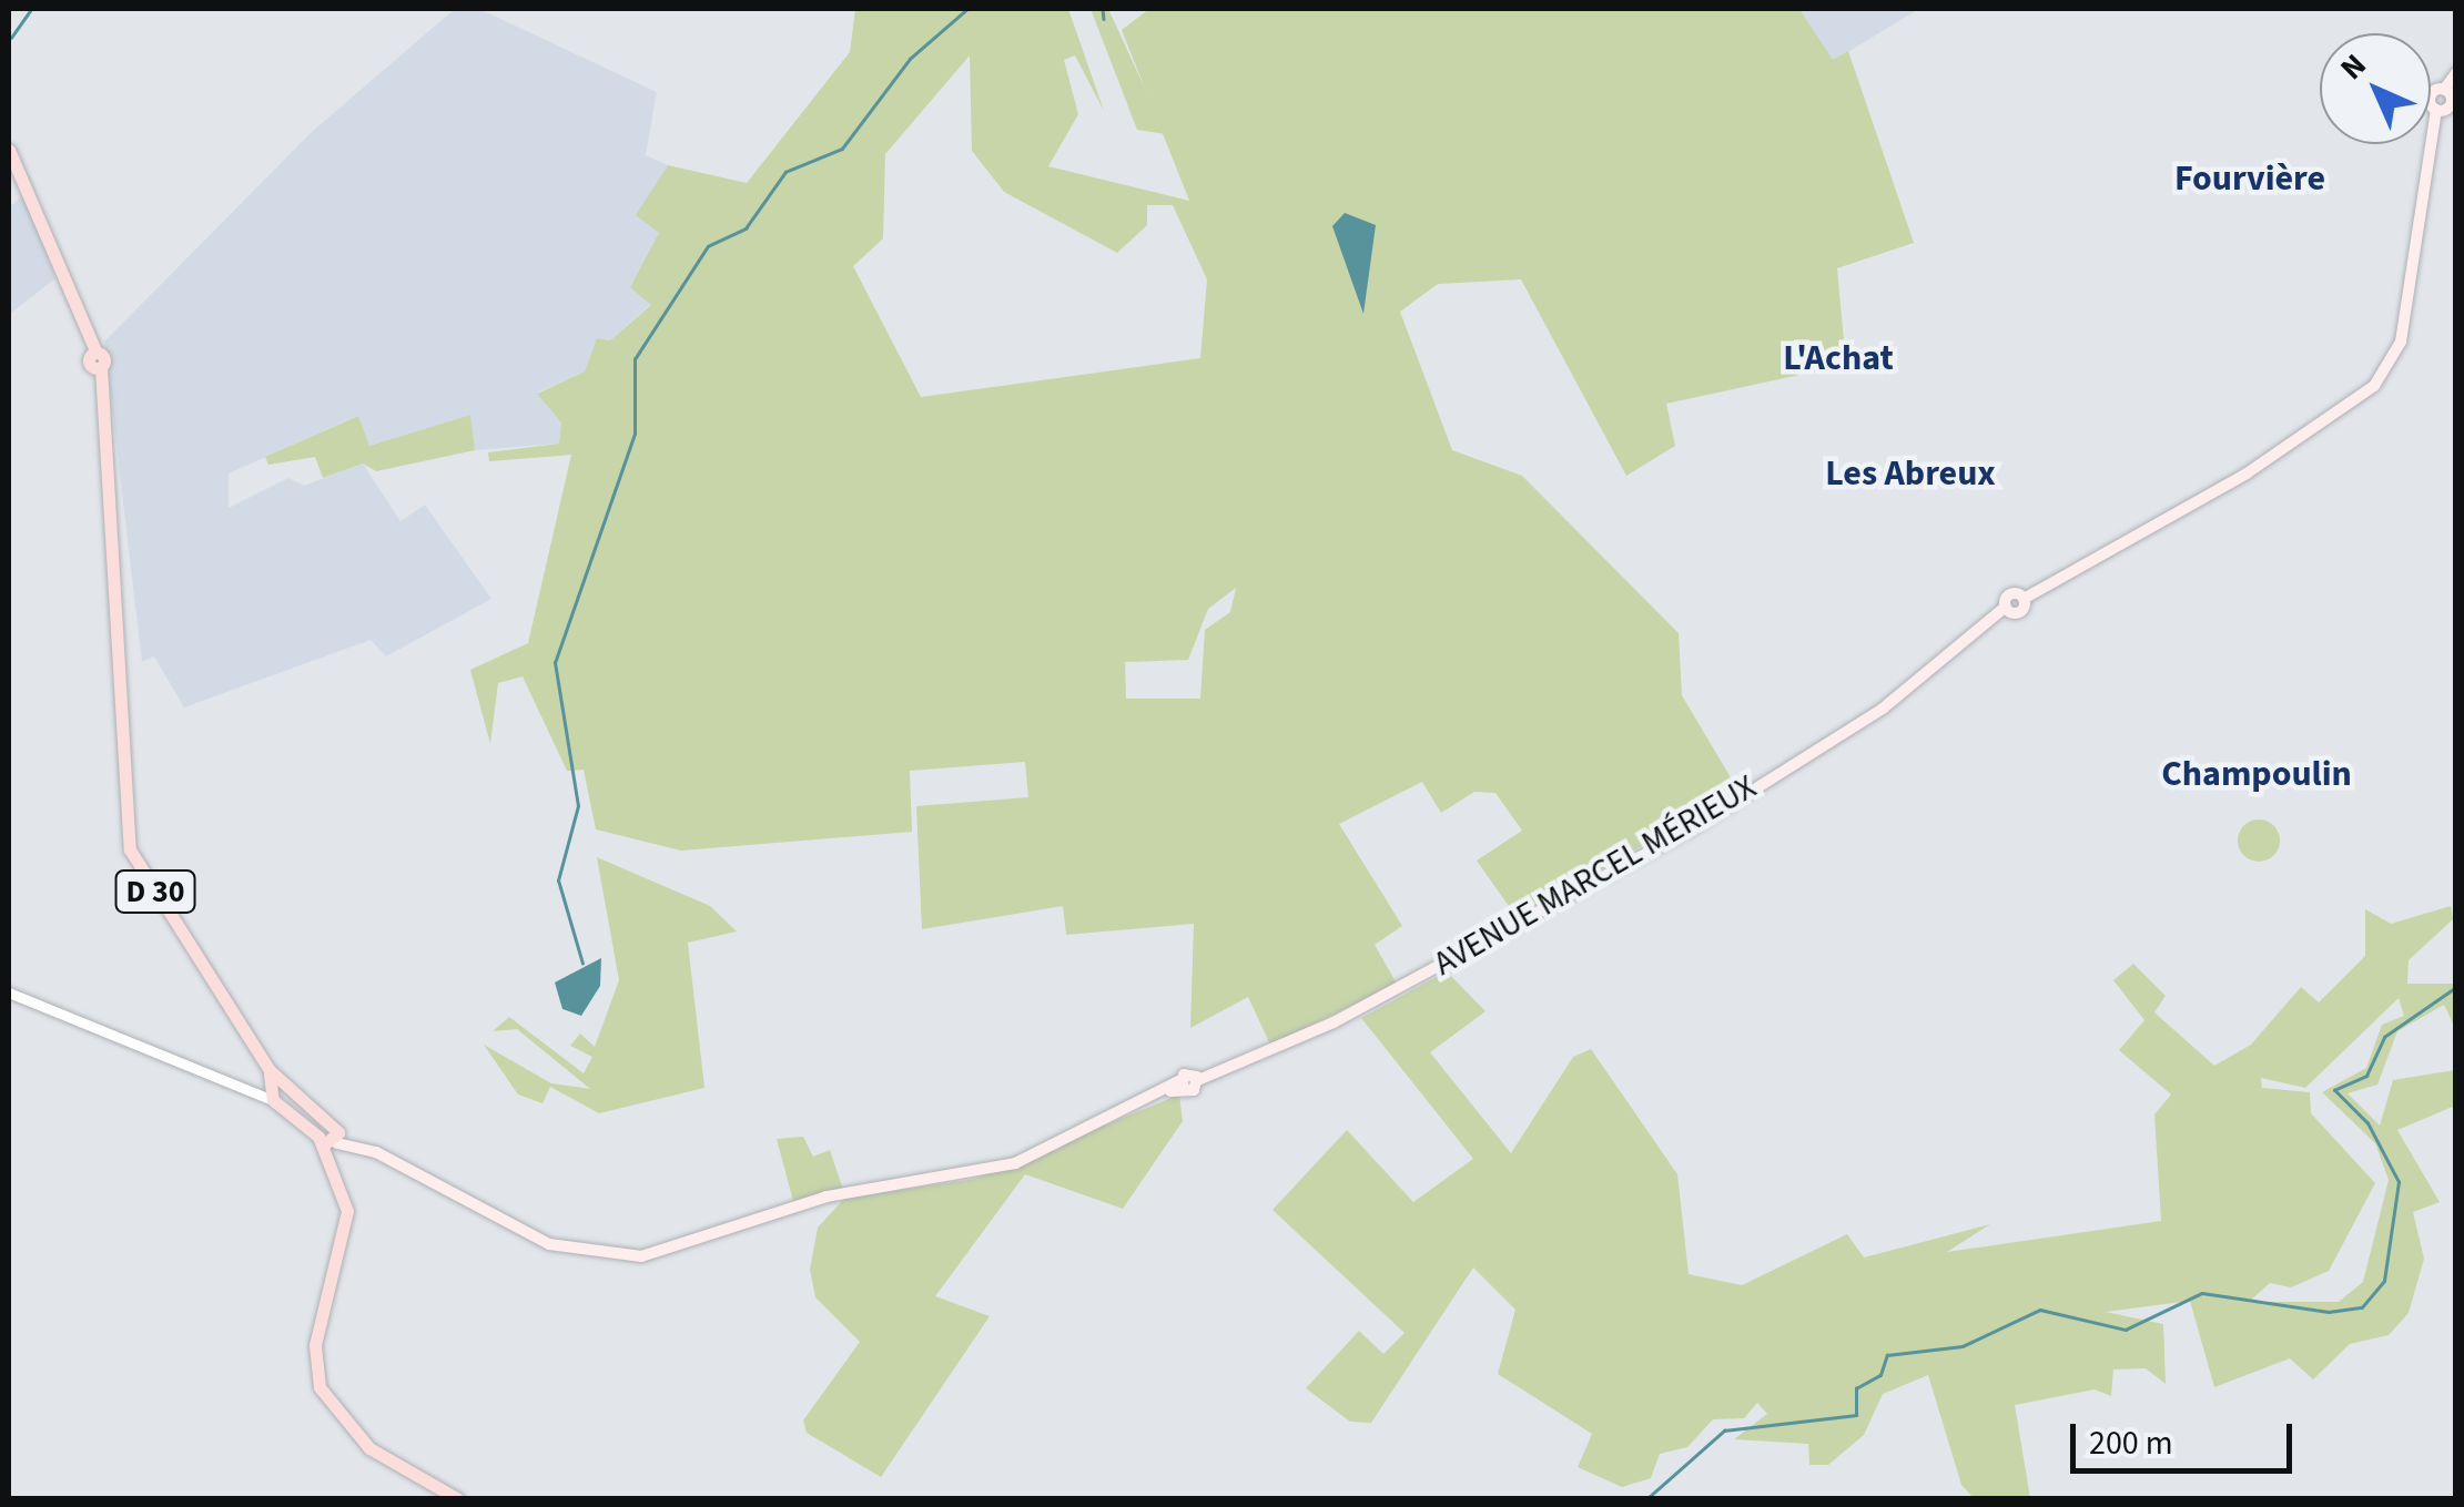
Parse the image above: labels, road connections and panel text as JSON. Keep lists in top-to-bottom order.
{
  "streets": {
    "main road": ["AVENUE MARCEL MÉRIEUX", "D 30"]
  },
  "crossings": [
    ["AVENUE MARCEL MÉRIEUX", "D 30"]
  ],
  "districts": [
    "Fourvière",
    "L'Achat",
    "Les Abreux",
    "Champoulin"
  ],
  "scale_bar": "200 m",
  "north": "top left"
}
